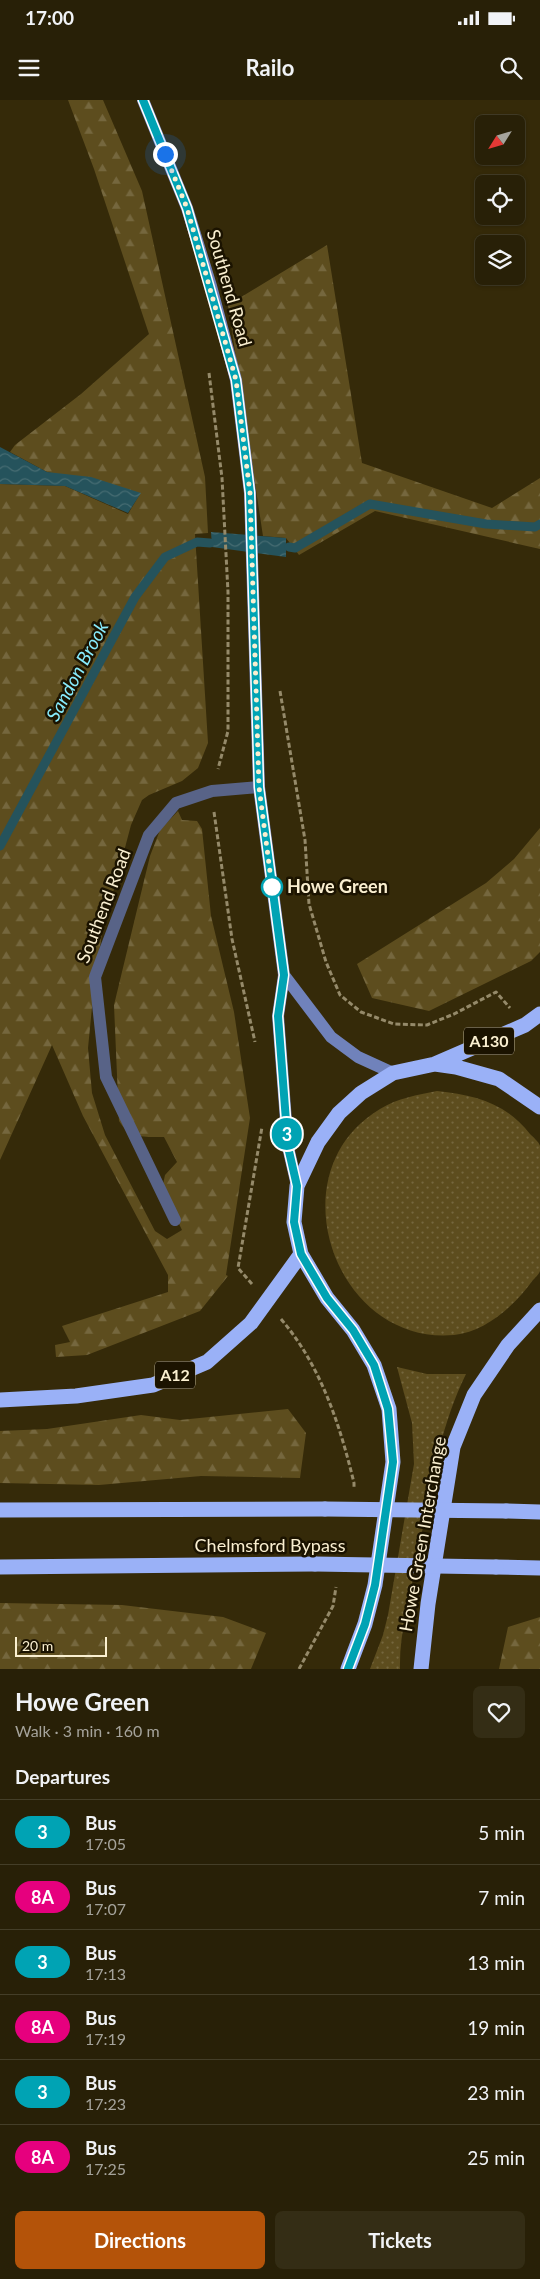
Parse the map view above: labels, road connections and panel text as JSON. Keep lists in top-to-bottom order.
{
  "streets": {
    "highway": [
      "A130",
      "A12",
      "Howe Green Interchange",
      "Chelmsford Bypass"
    ],
    "street": ["Southend Road"]
  },
  "water": ["Sandon Brook"],
  "places": ["Howe Green"],
  "lines": ["bus line 3"],
  "scale_bar": "20 m",
  "north": "bottom left",
  "page": {
    "status": "17:00",
    "header": "Railo",
    "on_map": "3",
    "scale": "20 m",
    "heading": [
      ["Howe Green", "Walk · 3 min · 160 m"],
      "Departures"
    ],
    "list": [
      {
        "mark": "3",
        "name": "Bus",
        "note": "17:05",
        "value": "5 min"
      },
      {
        "mark": "8A",
        "name": "Bus",
        "note": "17:07",
        "value": "7 min"
      },
      {
        "mark": "3",
        "name": "Bus",
        "note": "17:13",
        "value": "13 min"
      },
      {
        "mark": "8A",
        "name": "Bus",
        "note": "17:19",
        "value": "19 min"
      },
      {
        "mark": "3",
        "name": "Bus",
        "note": "17:23",
        "value": "23 min"
      },
      {
        "mark": "8A",
        "name": "Bus",
        "note": "17:25",
        "value": "25 min"
      }
    ],
    "buttons": ["Directions", "Tickets"]
  }
}
